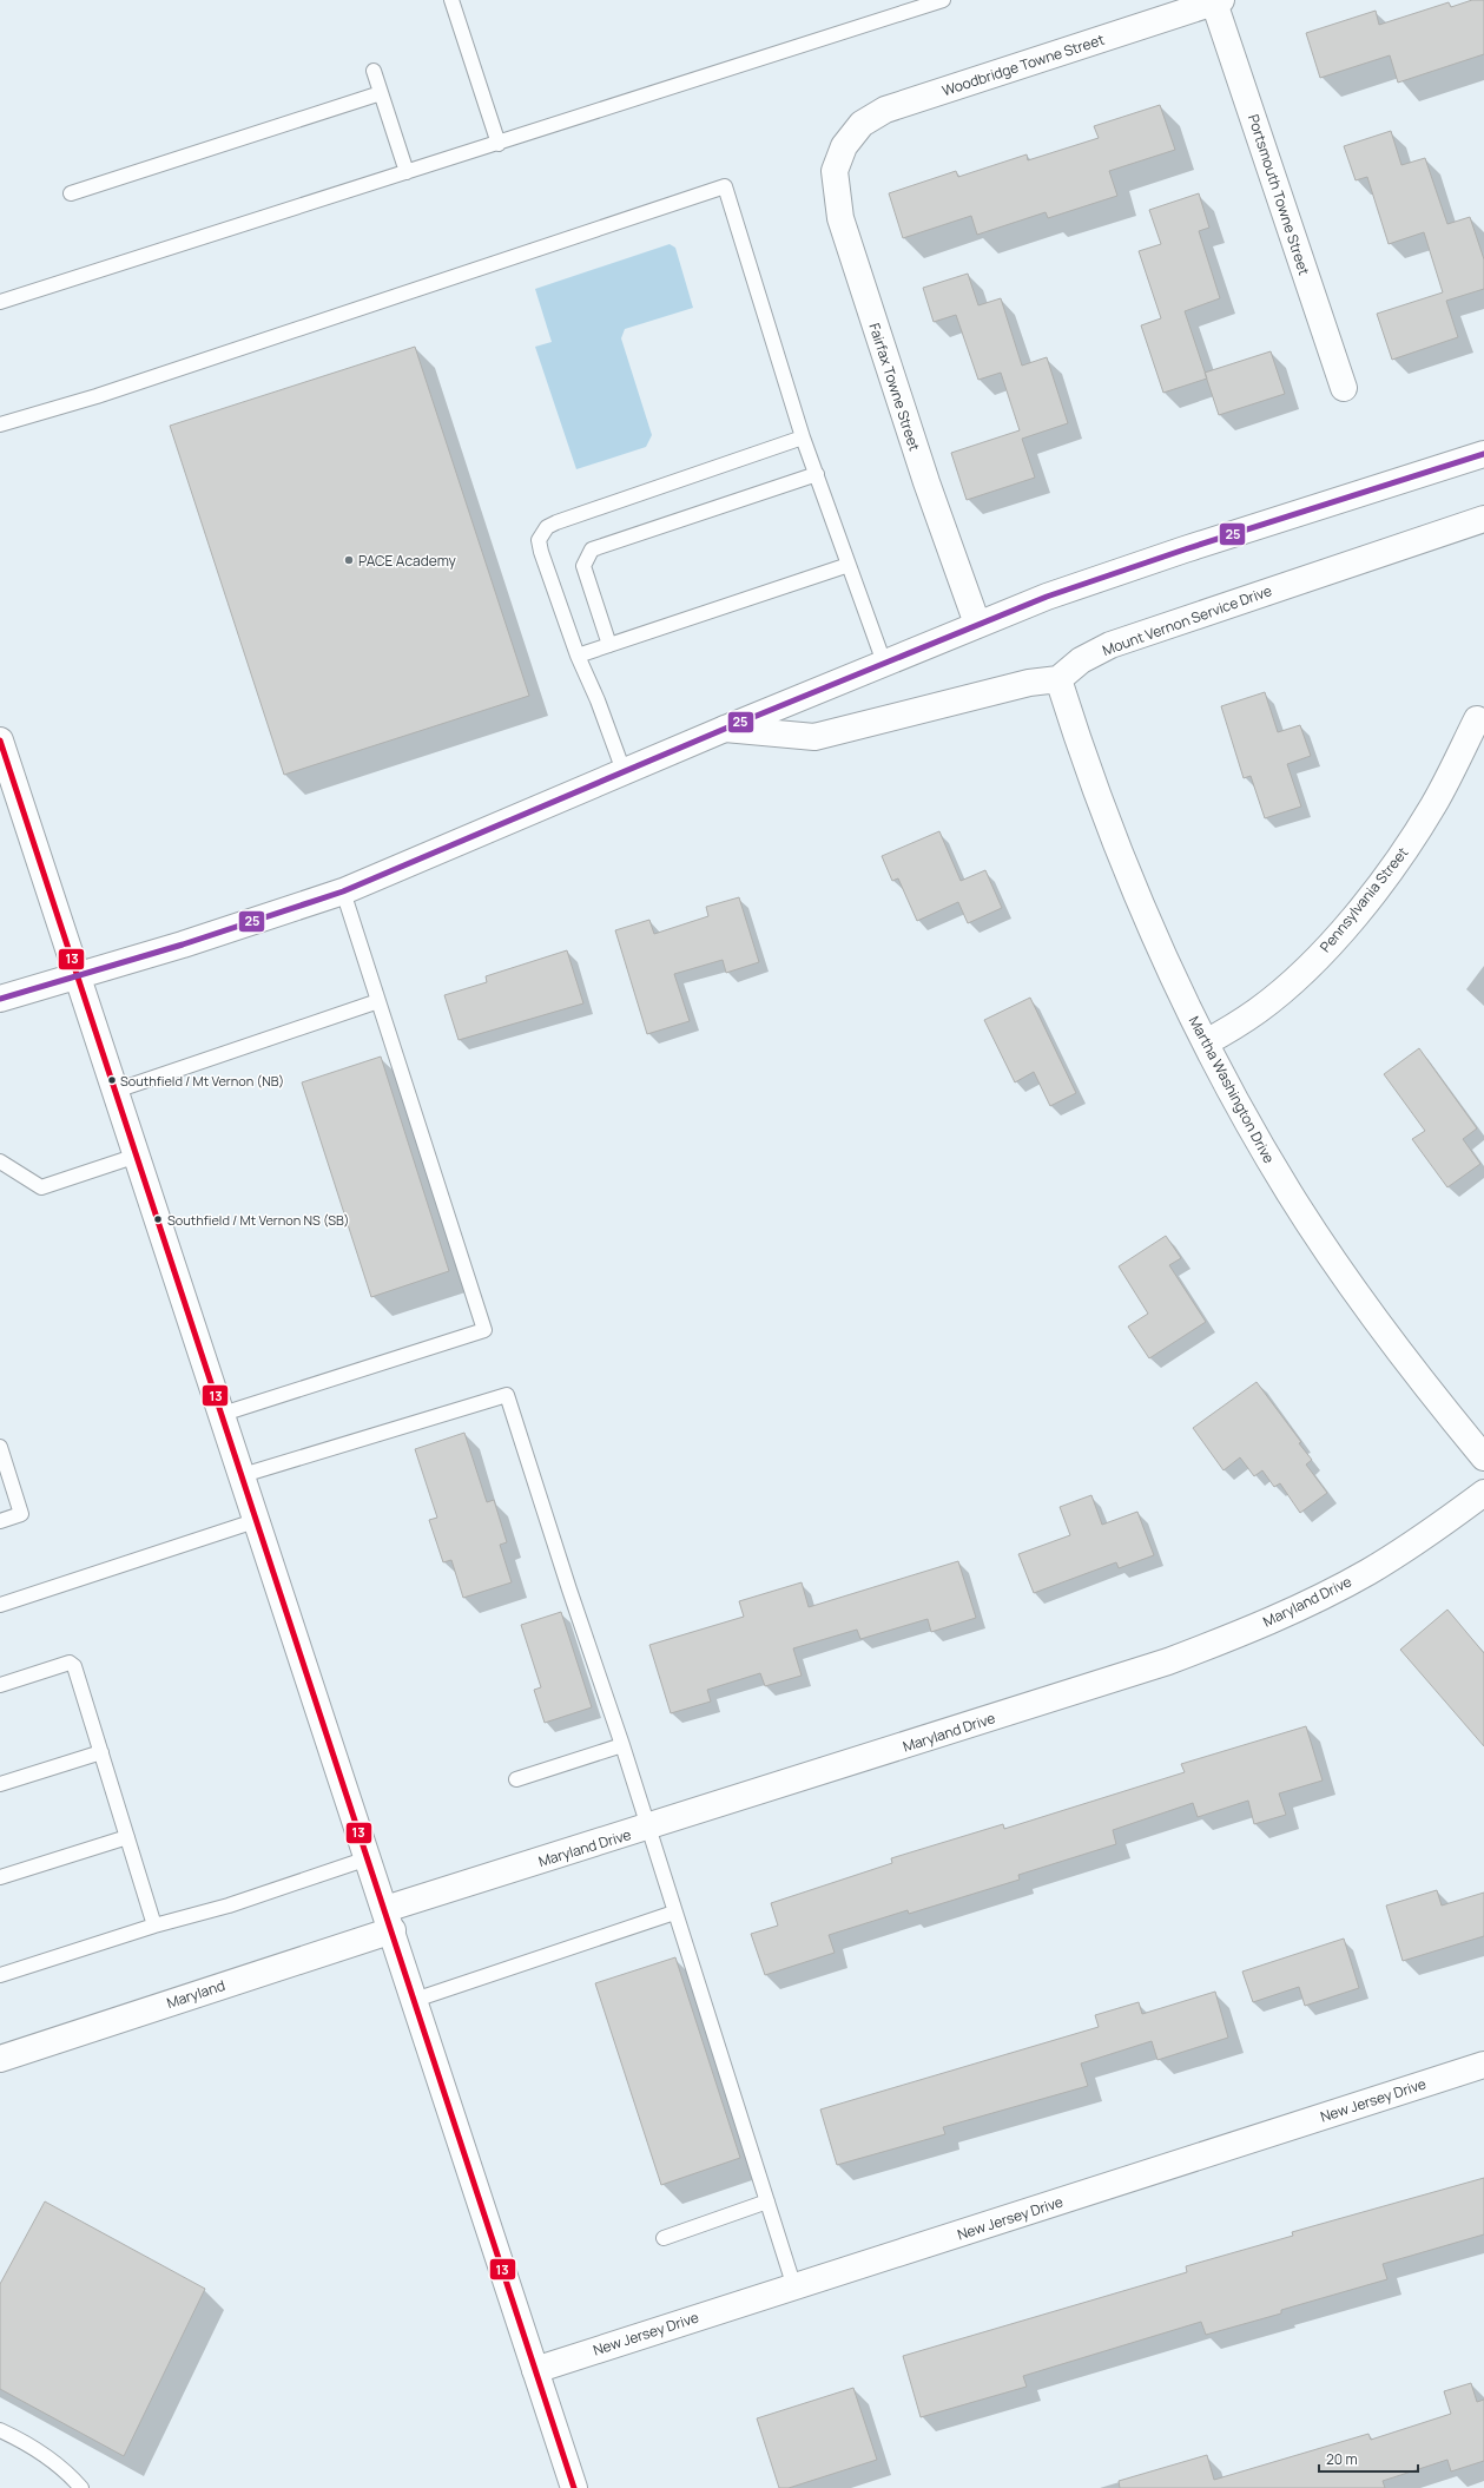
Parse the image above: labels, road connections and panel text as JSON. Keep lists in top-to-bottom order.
{
  "streets": {
    "street": [
      "Woodbridge Towne Street",
      "Portsmouth Towne Street",
      "Fairfax Towne Street",
      "Mount Vernon Service Drive",
      "Pennsylvania Street",
      "Martha Washington Drive",
      "Maryland Drive",
      "Maryland",
      "New Jersey Drive"
    ]
  },
  "crossings": [
    ["Woodbridge Towne Street", "Portsmouth Towne Street"],
    ["Woodbridge Towne Street", "Fairfax Towne Street"],
    ["Mount Vernon Service Drive", "Martha Washington Drive"],
    ["Pennsylvania Street", "Martha Washington Drive"],
    ["Maryland Drive", "Maryland"]
  ],
  "places": ["PACE Academy", "Southfield / Mt Vernon (NB)", "Southfield / Mt Vernon NS (SB)"],
  "lines": ["transit line 25", "transit line 13"],
  "scale_bar": "20 m"
}
